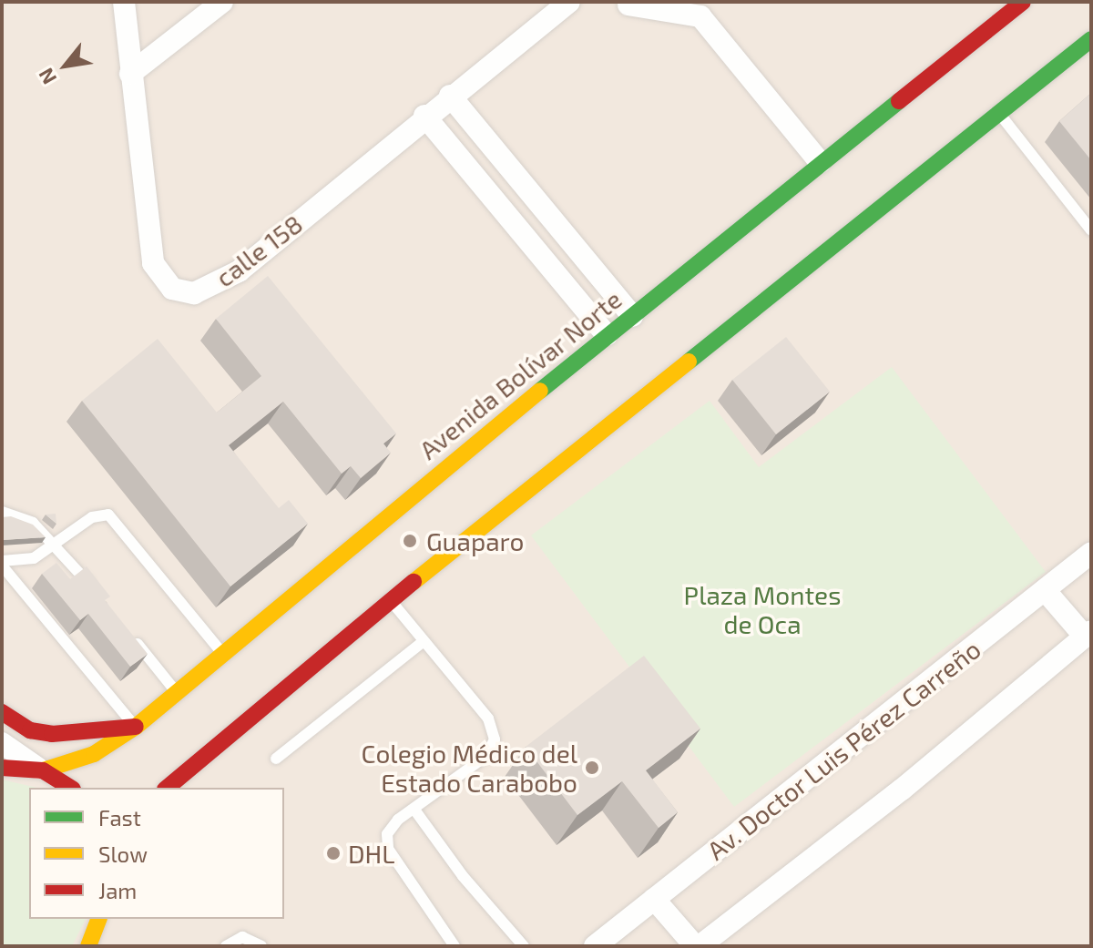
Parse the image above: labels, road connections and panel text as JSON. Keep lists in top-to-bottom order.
{
  "streets": {
    "main road": ["Avenida Bolívar Norte"],
    "street": ["calle 158", "Av. Doctor Luis Pérez Carreño"]
  },
  "parks": ["Plaza Montes de Oca"],
  "places": ["Guaparo", "Colegio Médico del Estado Carabobo", "DHL"],
  "legend": ["Fast", "Slow", "Jam"],
  "north": "bottom left"
}
